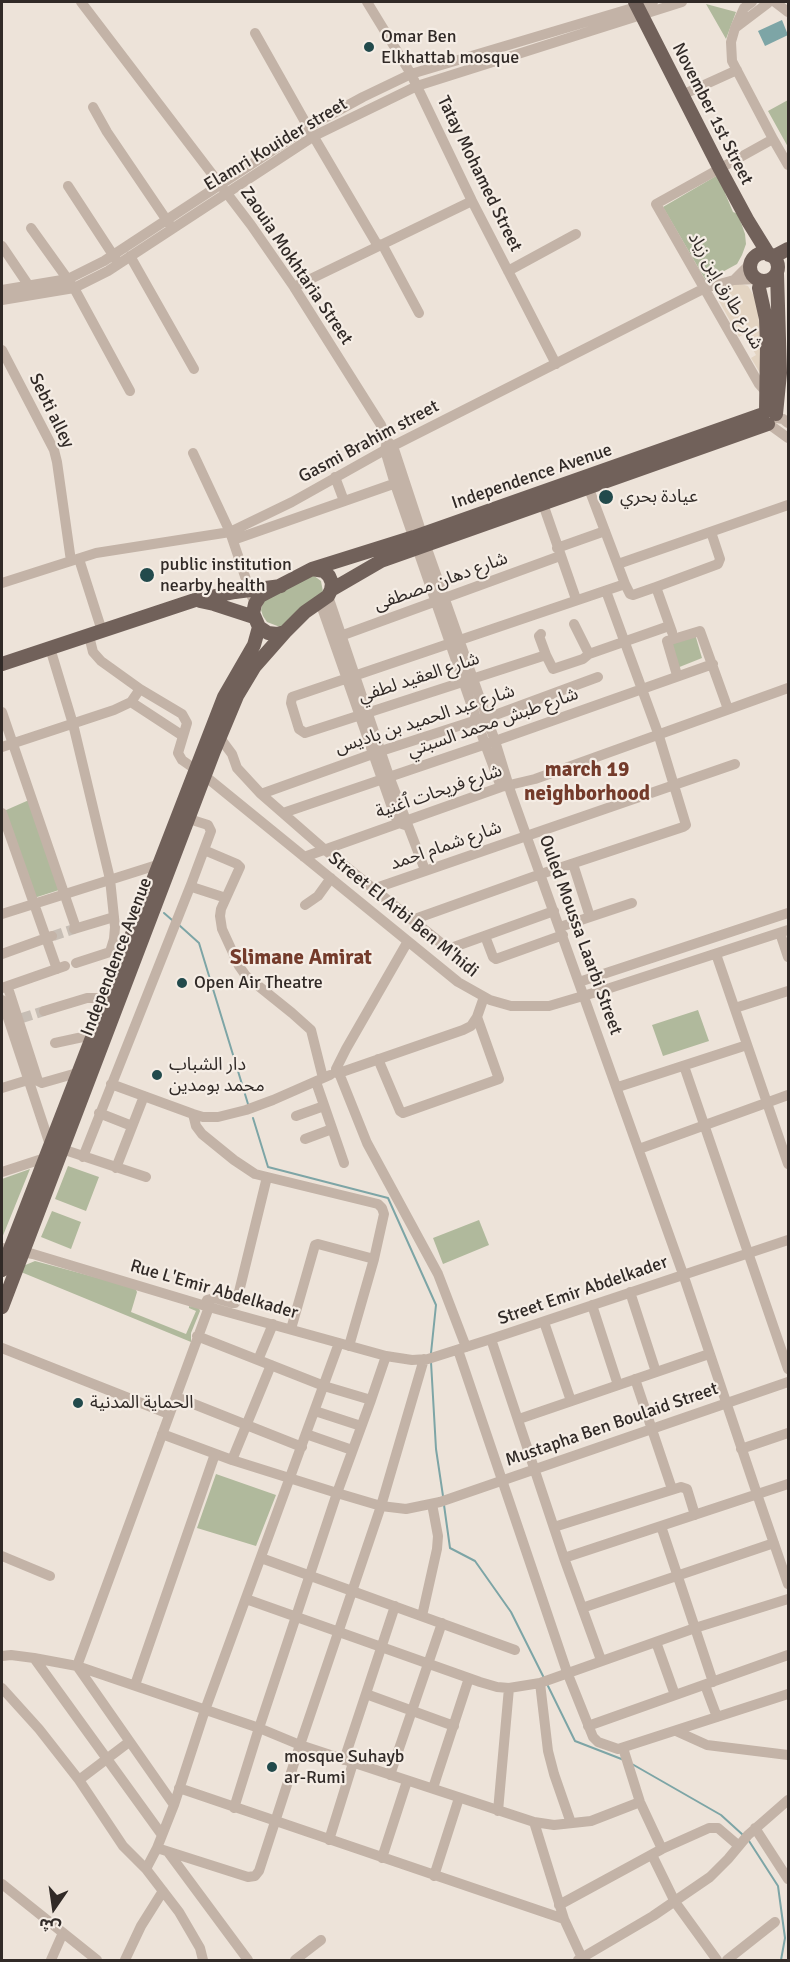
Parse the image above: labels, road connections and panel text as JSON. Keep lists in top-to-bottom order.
{
  "streets": {
    "main road": ["November 1st Street", "Independence Avenue"],
    "street": [
      "Elamri Kouider street",
      "Tatay Mohamed Street",
      "Zaouia Mokhtaria Street",
      "شارع طارق إبن زياد",
      "Sebti alley",
      "Gasmi Brahim street",
      "شارع دهان مصطفى",
      "شارع العقيد لطفي",
      "شارع عبد الحميد بن باديس",
      "شارع طبش محمد السبتي",
      "شارع فريحات ٱغنية",
      "شارع شمام احمد",
      "Street El Arbi Ben M'hidi",
      "Ouled Moussa Laarbi Street",
      "Rue L'Emir Abdelkader",
      "Street Emir Abdelkader",
      "Mustapha Ben Boulaid Street"
    ]
  },
  "crossings": [
    ["November 1st Street", "Elamri Kouider street"],
    ["November 1st Street", "شارع طارق إبن زياد"],
    ["November 1st Street", "Gasmi Brahim street"],
    ["Elamri Kouider street", "Tatay Mohamed Street"],
    ["Elamri Kouider street", "Zaouia Mokhtaria Street"],
    ["Tatay Mohamed Street", "Gasmi Brahim street"],
    ["Zaouia Mokhtaria Street", "Gasmi Brahim street"],
    ["Zaouia Mokhtaria Street", "Ouled Moussa Laarbi Street"],
    ["شارع طارق إبن زياد", "Gasmi Brahim street"],
    ["Sebti alley", "Gasmi Brahim street"],
    ["Sebti alley", "Street El Arbi Ben M'hidi"],
    ["Gasmi Brahim street", "Ouled Moussa Laarbi Street"],
    ["Independence Avenue", "Street El Arbi Ben M'hidi"],
    ["Independence Avenue", "Ouled Moussa Laarbi Street"],
    ["Independence Avenue", "Rue L'Emir Abdelkader"],
    ["شارع دهان مصطفى", "Ouled Moussa Laarbi Street"],
    ["شارع العقيد لطفي", "Ouled Moussa Laarbi Street"],
    ["شارع عبد الحميد بن باديس", "Ouled Moussa Laarbi Street"],
    ["شارع طبش محمد السبتي", "Ouled Moussa Laarbi Street"],
    ["شارع فريحات ٱغنية", "Street El Arbi Ben M'hidi"],
    ["شارع فريحات ٱغنية", "Ouled Moussa Laarbi Street"],
    ["شارع شمام احمد", "Ouled Moussa Laarbi Street"],
    ["Street El Arbi Ben M'hidi", "Ouled Moussa Laarbi Street"],
    ["Ouled Moussa Laarbi Street", "Street Emir Abdelkader"],
    ["Ouled Moussa Laarbi Street", "Mustapha Ben Boulaid Street"],
    ["Rue L'Emir Abdelkader", "Street Emir Abdelkader"]
  ],
  "districts": ["march 19 neighborhood", "Slimane Amirat"],
  "places": [
    "Omar Ben Elkhattab mosque",
    "عيادة بحري",
    "public institution nearby health",
    "Open Air Theatre",
    "دار الشباب محمد بومدين",
    "الحماية المدنية",
    "mosque Suhayb ar-Rumi"
  ],
  "north": "bottom"
}
